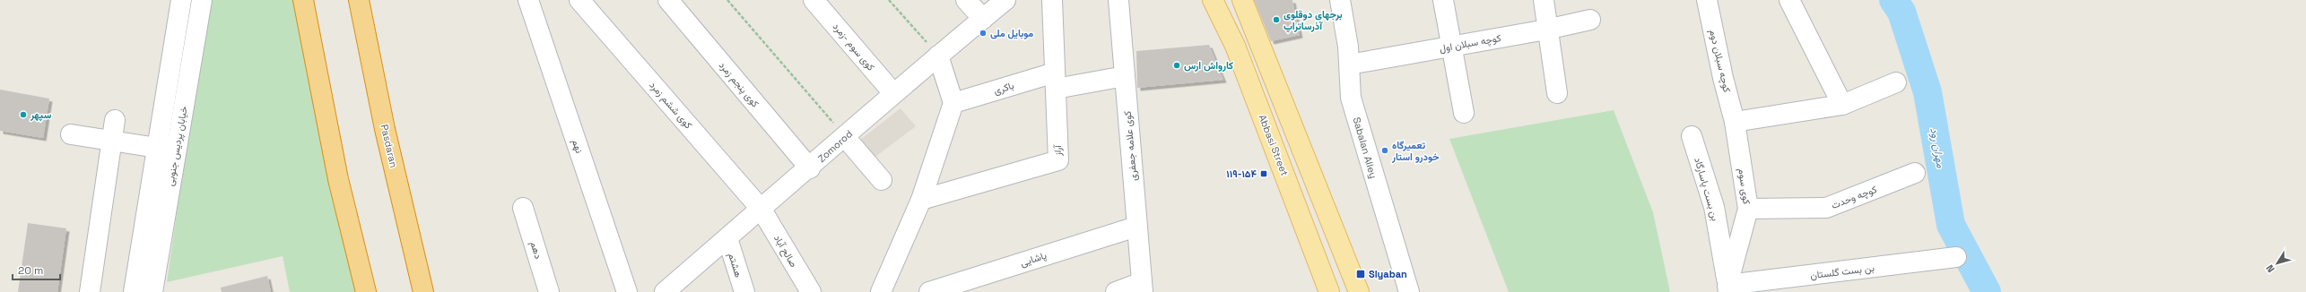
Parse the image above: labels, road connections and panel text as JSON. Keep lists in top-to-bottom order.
{
  "streets": {
    "highway": ["Pasdaran"],
    "main road": ["Abbasi Street"],
    "street": [
      "کوچه سبلان اول",
      "کوی سوم -زمرد",
      "کوچه سبلان دوم",
      "کوی پنجم زمرد",
      "باکری",
      "کوی ششم زمرد",
      "خیابان پردیس جنوبی",
      "نهم",
      "Zomorod",
      "کوی علامه جعفری",
      "Sabalan Alley",
      "آراز",
      "کوی سوم",
      "بن بست پاسارگاد",
      "کوچه وحدت",
      "دهم",
      "صالح آباد",
      "پاشایی",
      "هشتم",
      "بن بست گلستان"
    ]
  },
  "crossings": [
    ["کوچه سبلان اول", "Sabalan Alley"],
    ["کوی سوم -زمرد", "Zomorod"],
    ["کوچه سبلان دوم", "کوی سوم"],
    ["کوی پنجم زمرد", "Zomorod"],
    ["باکری", "کوی علامه جعفری"],
    ["باکری", "آراز"],
    ["کوی ششم زمرد", "Zomorod"],
    ["کوی ششم زمرد", "صالح آباد"],
    ["Zomorod", "صالح آباد"],
    ["Zomorod", "هشتم"],
    ["کوی علامه جعفری", "پاشایی"],
    ["کوی سوم", "بن بست پاسارگاد"],
    ["کوی سوم", "کوچه وحدت"],
    ["کوی سوم", "بن بست گلستان"],
    ["بن بست پاسارگاد", "بن بست گلستان"]
  ],
  "water": ["مهران رود"],
  "places": {
    "other": [
      "برجهای دوقلوی آذرساتراپ",
      "موبایل ملی",
      "کارواش ارس",
      "سپهر",
      "تعمیرگاه خودرو استار"
    ],
    "transit": ["۱۱۹-۱۵۴", "Siyaban"]
  },
  "scale_bar": "20 m",
  "north": "bottom left"
}
